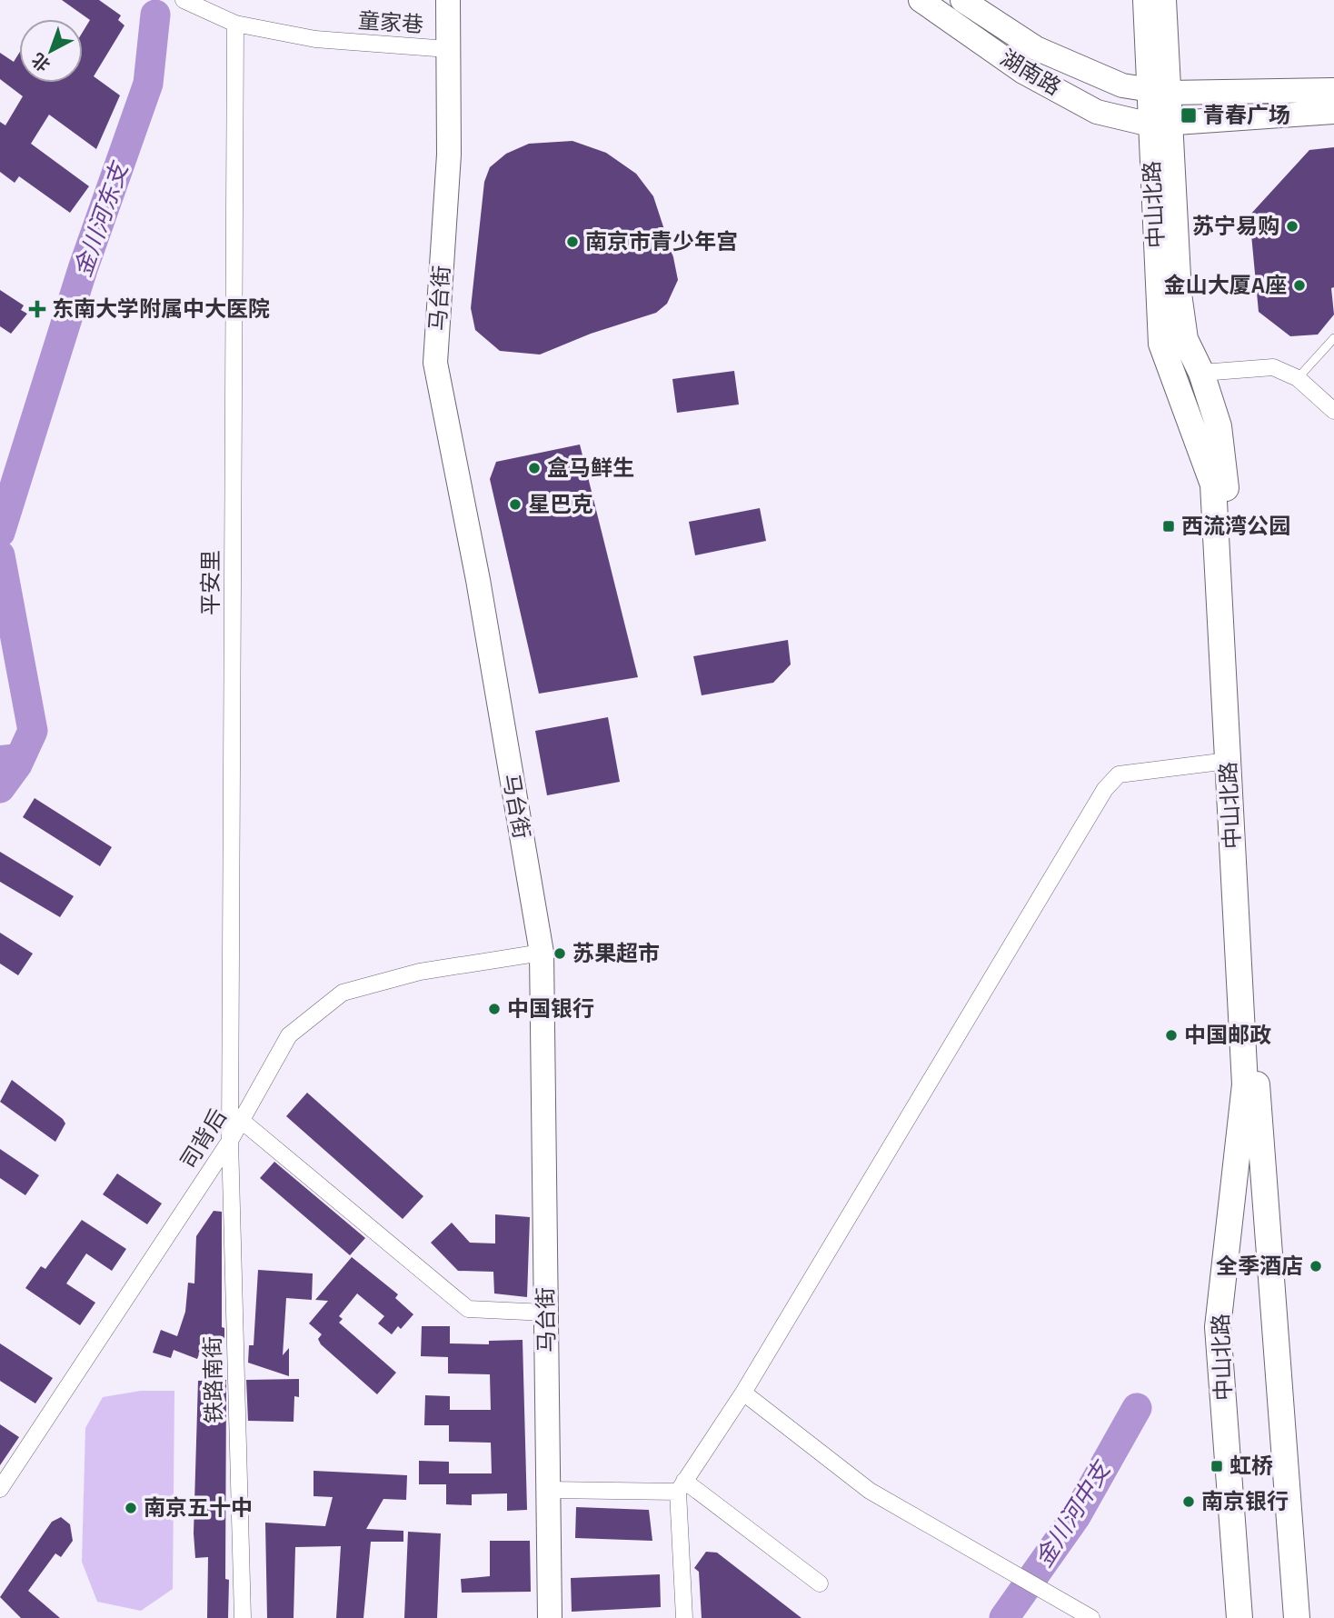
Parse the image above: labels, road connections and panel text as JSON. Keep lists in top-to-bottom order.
{
  "streets": {
    "main road": ["中山北路"],
    "street": [
      "童家巷",
      "湖南路",
      "马台街",
      "平安里",
      "司背后",
      "铁路南街"
    ]
  },
  "crossings": [
    ["童家巷", "马台街"],
    ["童家巷", "平安里"],
    ["湖南路", "中山北路"],
    ["马台街", "司背后"],
    ["平安里", "司背后"],
    ["平安里", "铁路南街"],
    ["司背后", "铁路南街"]
  ],
  "water": ["金川河东支", "金川河中支"],
  "places": {
    "transit": ["青春广场", "西流湾公园", "虹桥"],
    "other": [
      "苏宁易购",
      "南京市青少年宫",
      "金山大厦A座",
      "盒马鲜生",
      "星巴克",
      "苏果超市",
      "中国银行",
      "中国邮政",
      "全季酒店",
      "南京银行",
      "南京五十中"
    ],
    "health": ["东南大学附属中大医院"]
  },
  "north": "bottom left"
}
